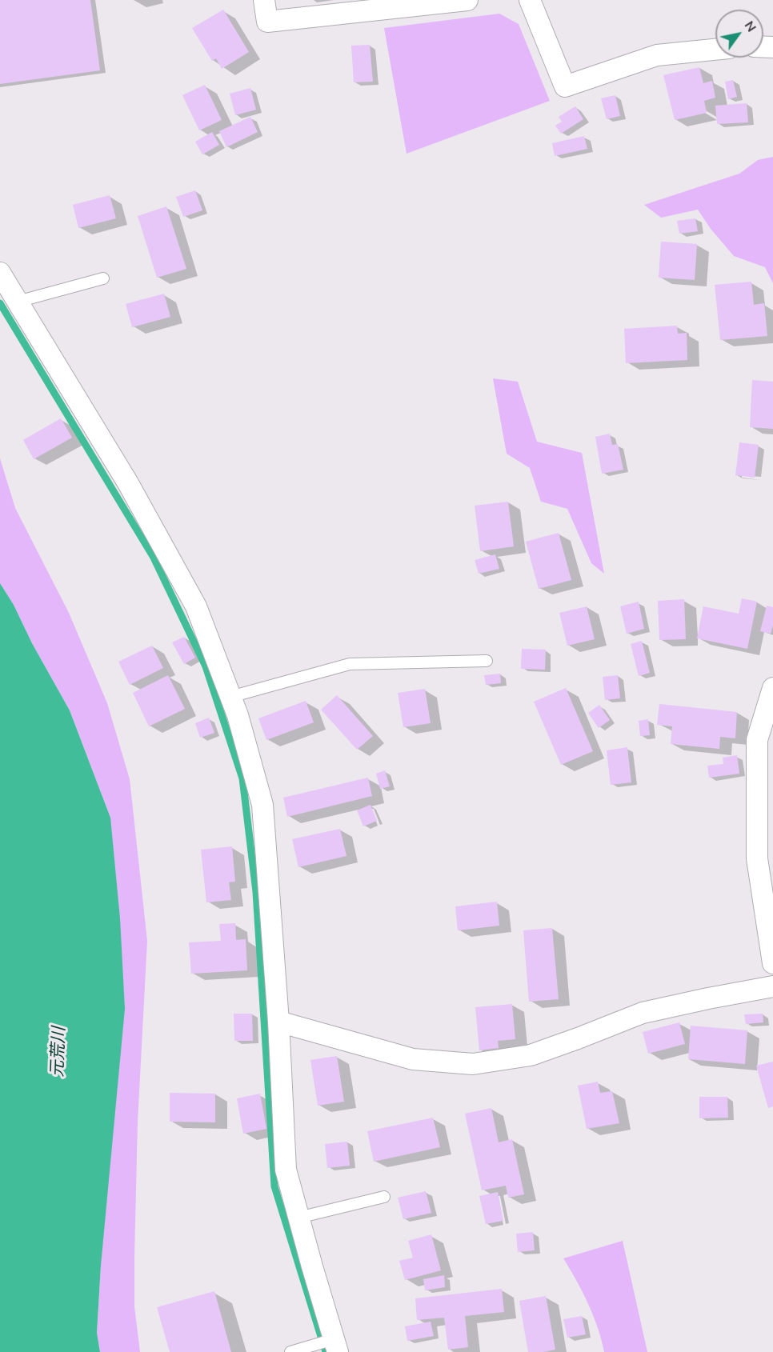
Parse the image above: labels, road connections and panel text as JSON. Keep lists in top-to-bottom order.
{
  "water": ["元荒川"],
  "north": "top right"
}
